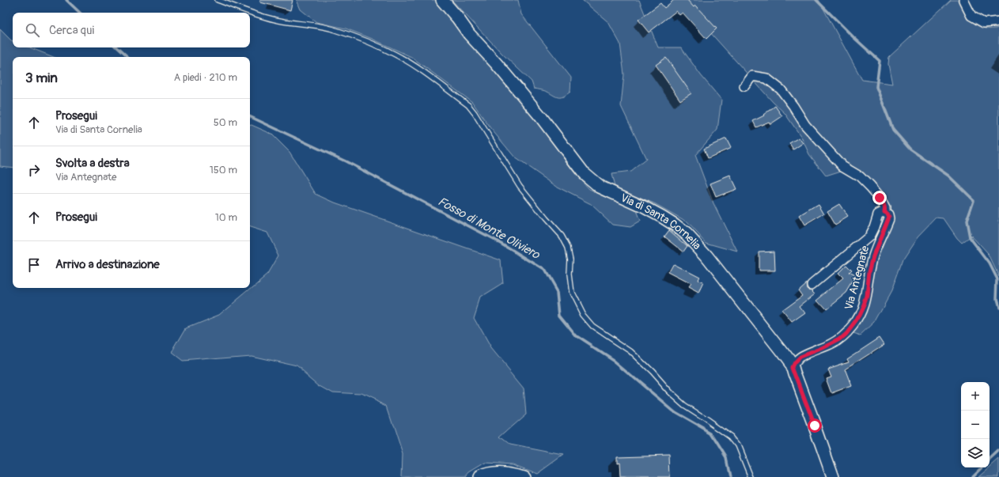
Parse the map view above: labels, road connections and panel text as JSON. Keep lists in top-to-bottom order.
{
  "streets": {
    "street": ["Via di Santa Cornelia", "Via Antegnate"]
  },
  "crossings": [
    ["Via di Santa Cornelia", "Via Antegnate"]
  ],
  "water": ["Fosso di Monte Oliviero"],
  "page": {
    "search": "Cerca qui",
    "heading": ["3 min", "A piedi · 210 m"],
    "list": [
      ["Prosegui", "Via di Santa Cornelia", "50 m"],
      ["Svolta a destra", "Via Antegnate", "150 m"],
      ["Prosegui", "10 m"],
      "Arrivo a destinazione"
    ],
    "map_buttons": ["+", "−"]
  }
}
